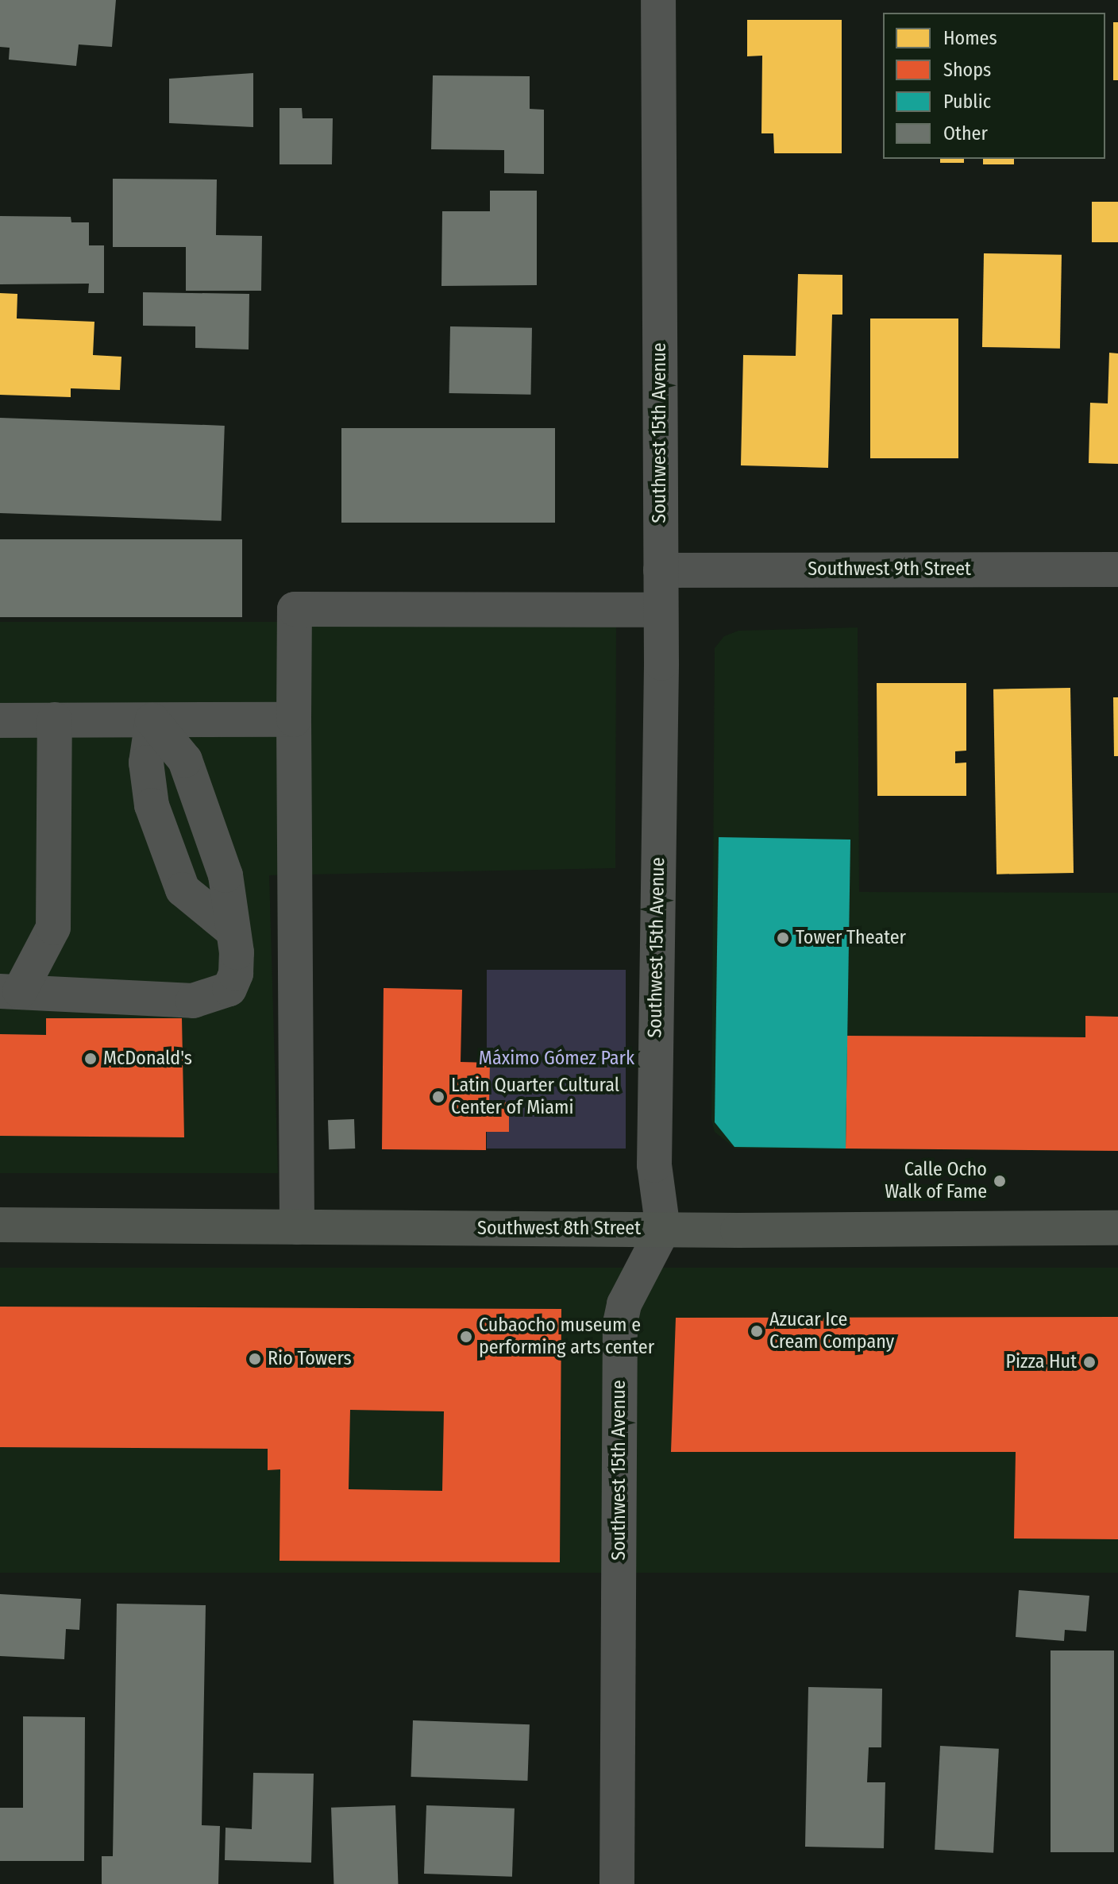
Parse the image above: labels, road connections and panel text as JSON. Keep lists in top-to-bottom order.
{
  "streets": {
    "main road": ["Southwest 8th Street"],
    "street": ["Southwest 15th Avenue", "Southwest 9th Street"]
  },
  "crossings": [
    ["Southwest 15th Avenue", "Southwest 9th Street"],
    ["Southwest 15th Avenue", "Southwest 8th Street"]
  ],
  "parks": ["Máximo Gómez Park"],
  "places": [
    "Tower Theater",
    "McDonald's",
    "Latin Quarter Cultural Center of Miami",
    "Calle Ocho Walk of Fame",
    "Azucar Ice Cream Company",
    "Cubaocho museum e performing arts center",
    "Rio Towers",
    "Pizza Hut"
  ],
  "legend": [
    "Homes",
    "Shops",
    "Public",
    "Other"
  ]
}
